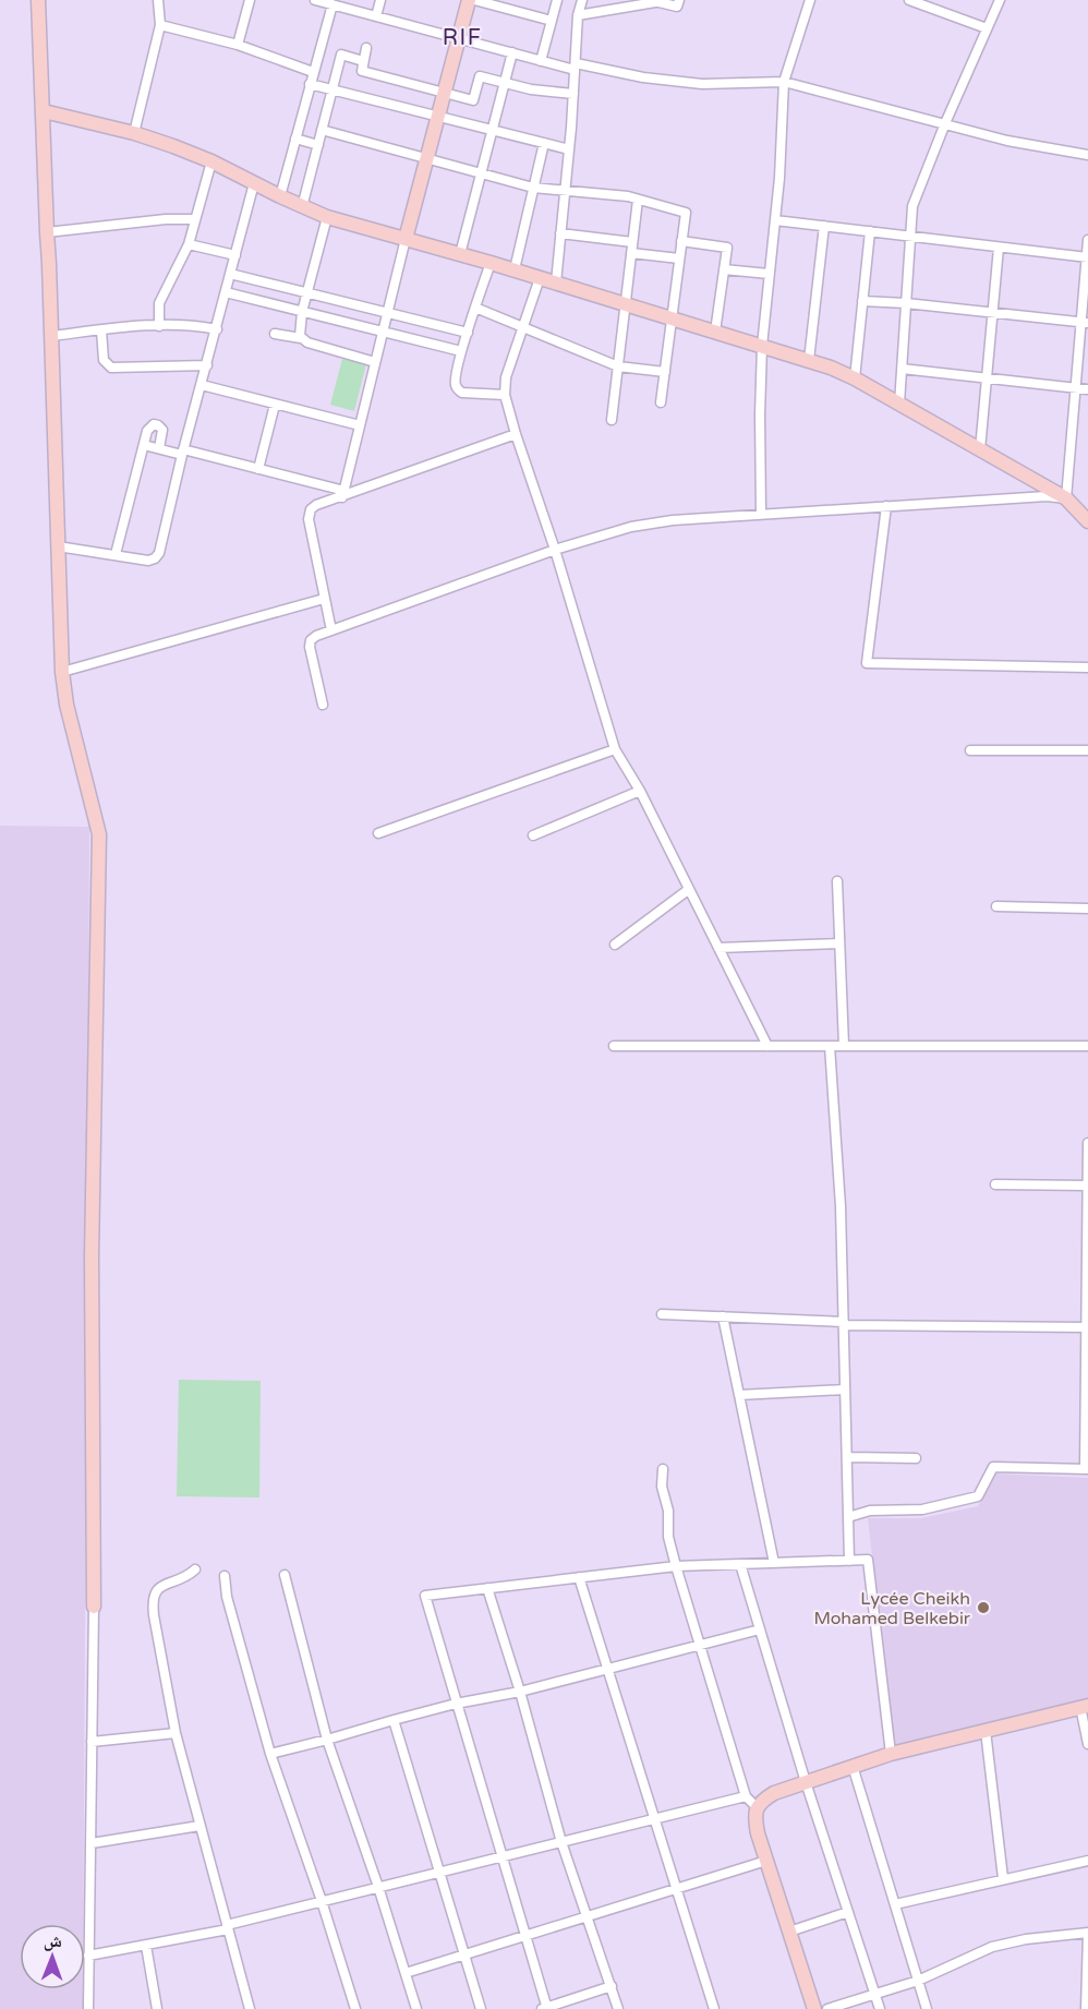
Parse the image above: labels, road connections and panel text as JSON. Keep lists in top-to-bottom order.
{
  "districts": ["RIF"],
  "places": ["Lycée Cheikh Mohamed Belkebir"],
  "north": "top"
}
